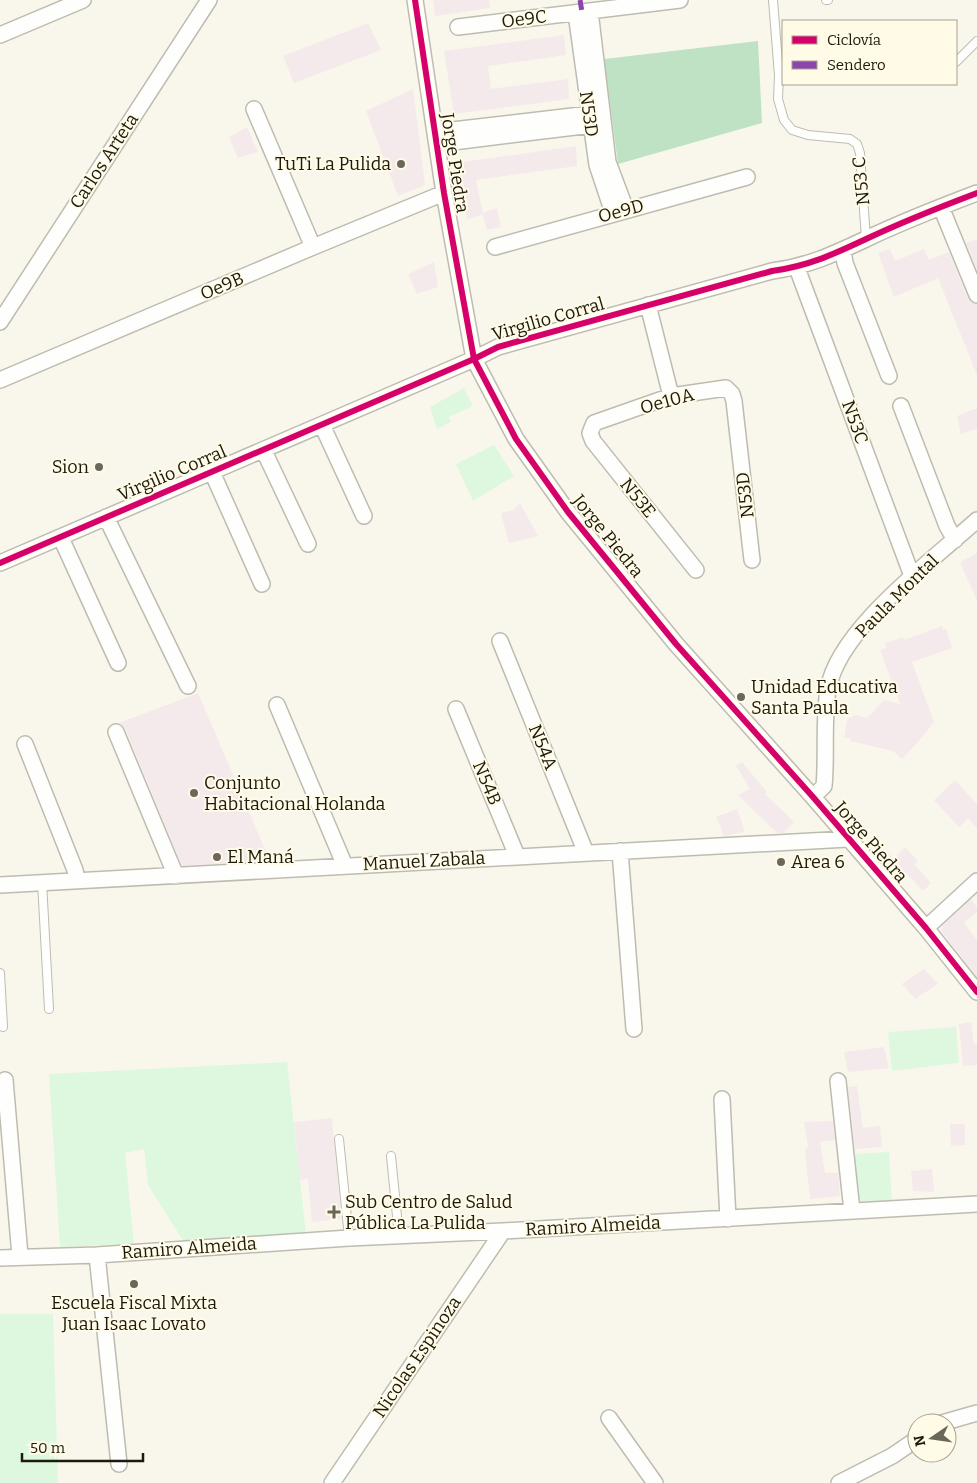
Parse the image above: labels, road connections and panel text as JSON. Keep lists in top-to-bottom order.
{
  "streets": {
    "street": [
      "Oe9C",
      "N53D",
      "Carlos Arteta",
      "Jorge Piedra",
      "Oe9D",
      "Oe9B",
      "Virgilio Corral",
      "Oe10A",
      "N53C",
      "N53E",
      "Paula Montal",
      "N54A",
      "N54B",
      "Manuel Zabala",
      "Ramiro Almeida",
      "Nicolas Espinoza"
    ],
    "lane": ["N53 C"]
  },
  "crossings": [
    ["Oe9C", "N53D"],
    ["N53D", "Oe9D"],
    ["N53D", "Oe10A"],
    ["Jorge Piedra", "Oe9B"],
    ["Jorge Piedra", "Virgilio Corral"],
    ["Jorge Piedra", "Paula Montal"],
    ["Jorge Piedra", "Manuel Zabala"],
    ["N53 C", "Virgilio Corral"],
    ["Virgilio Corral", "N53C"],
    ["Oe10A", "N53E"],
    ["N53C", "Paula Montal"],
    ["N54A", "Manuel Zabala"],
    ["N54B", "Manuel Zabala"],
    ["Ramiro Almeida", "Nicolas Espinoza"]
  ],
  "places": {
    "other": [
      "TuTi La Pulida",
      "Sion",
      "Unidad Educativa Santa Paula",
      "Conjunto Habitacional Holanda",
      "El Maná",
      "Area 6",
      "Escuela Fiscal Mixta Juan Isaac Lovato"
    ],
    "health": ["Sub Centro de Salud Pública La Pulida"]
  },
  "legend": ["Ciclovía", "Sendero"],
  "scale_bar": "50 m",
  "north": "left"
}
